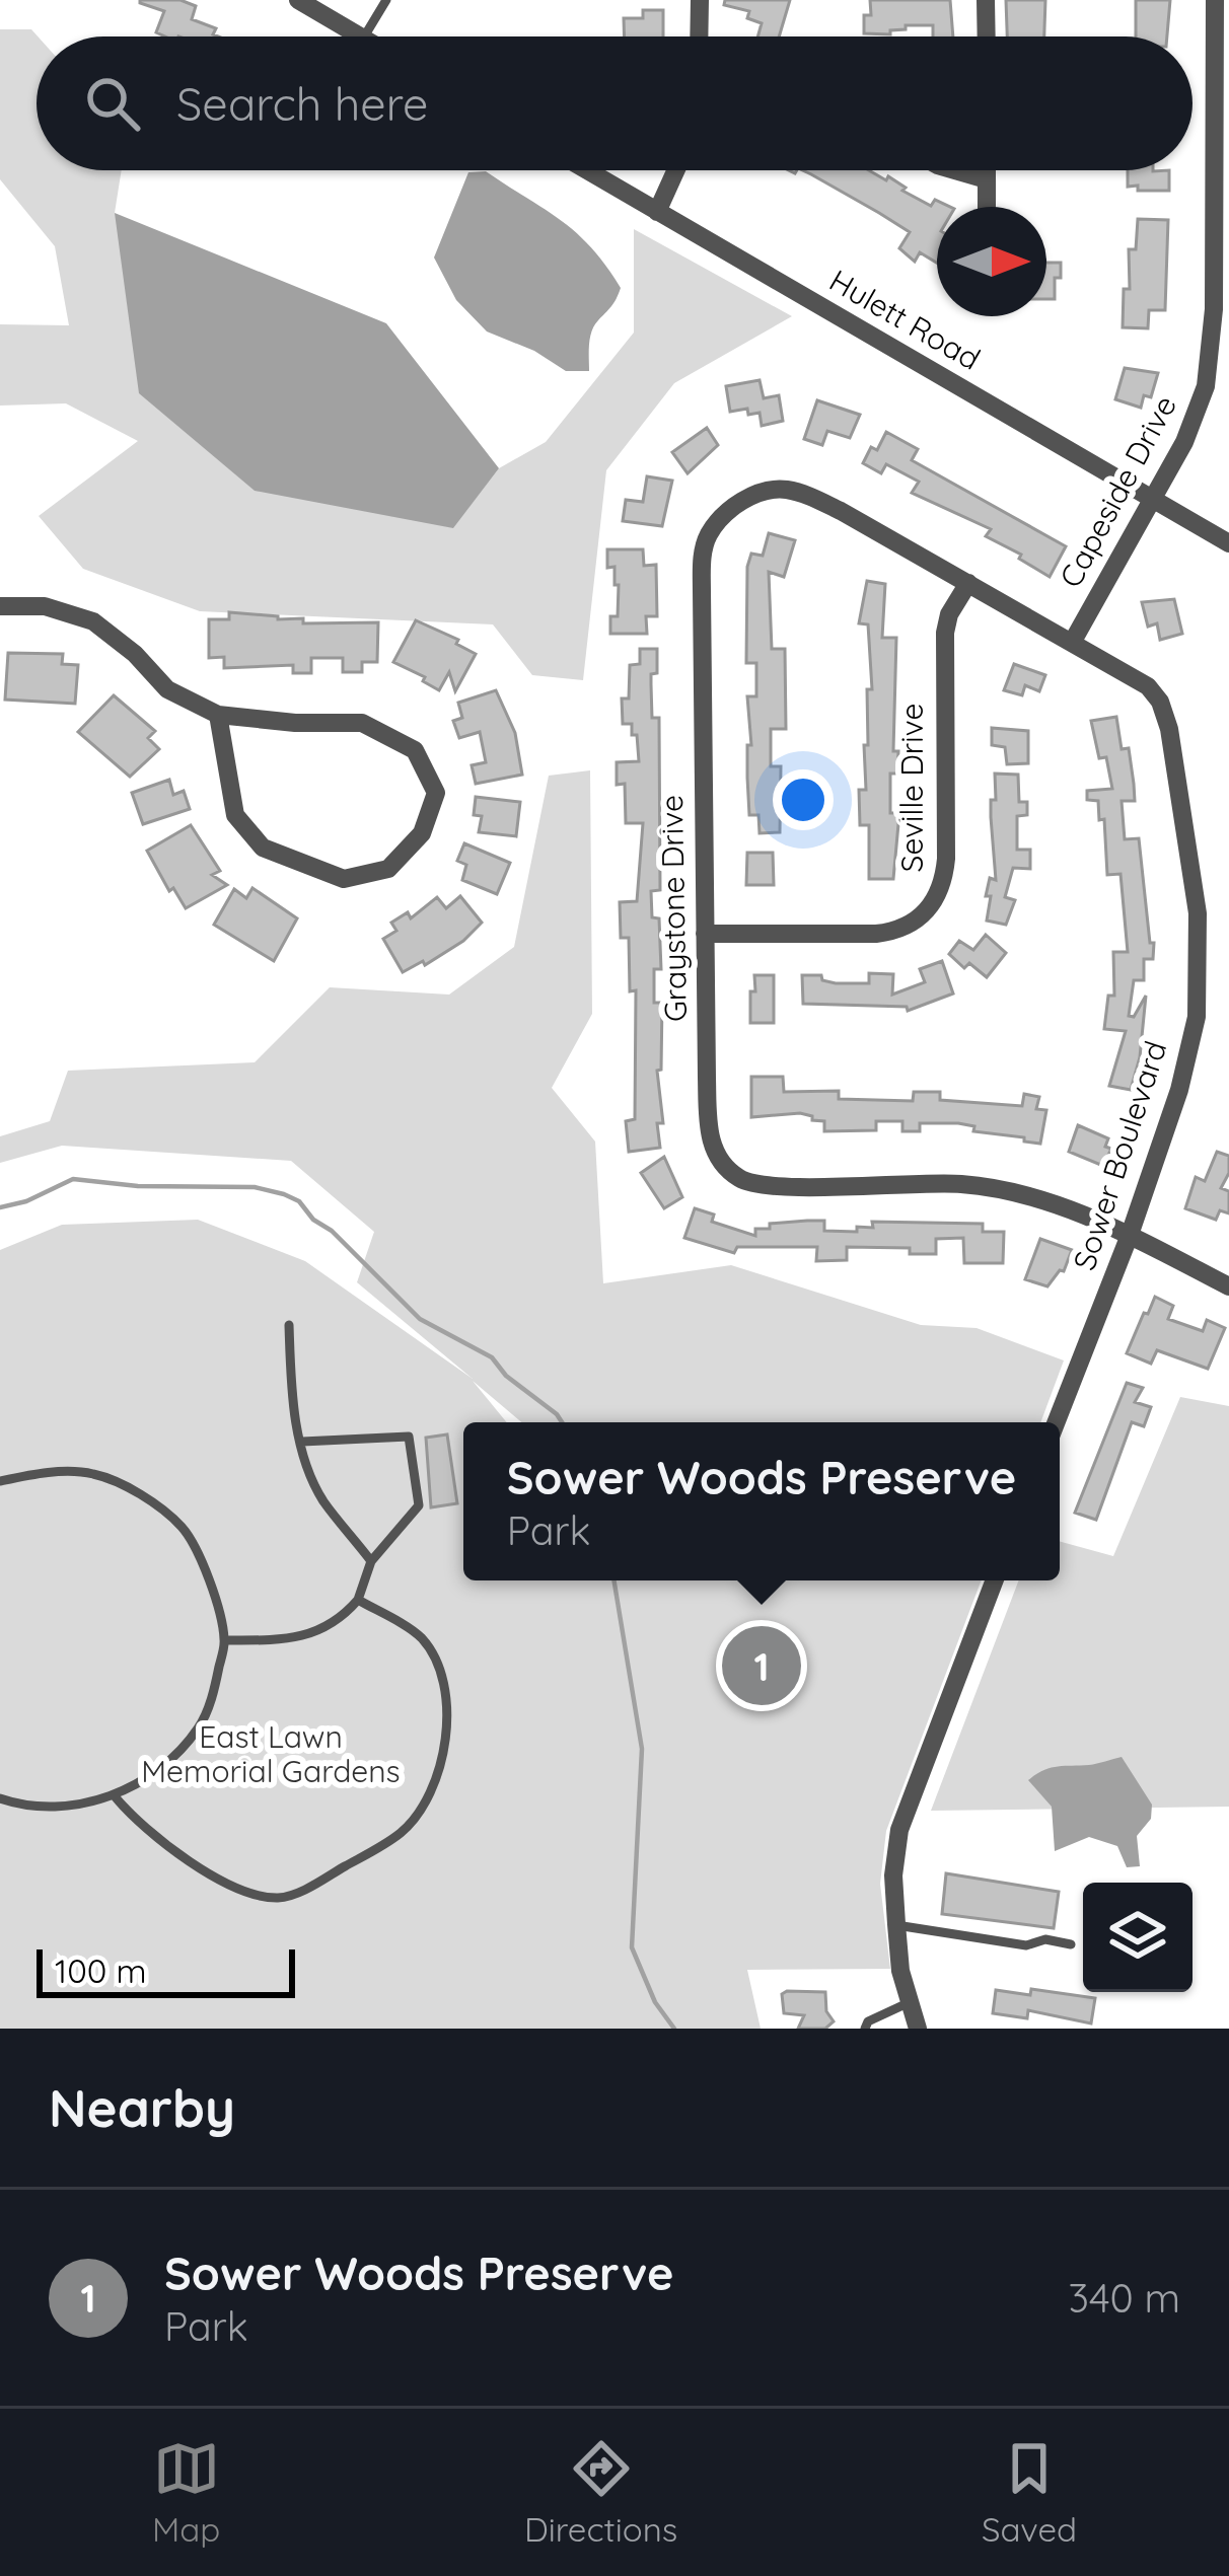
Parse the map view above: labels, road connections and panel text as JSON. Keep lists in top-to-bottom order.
{
  "streets": {
    "street": [
      "Hulett Road",
      "Capeside Drive",
      "Seville Drive",
      "Graystone Drive",
      "Sower Boulevard"
    ]
  },
  "crossings": [
    ["Hulett Road", "Capeside Drive"],
    ["Capeside Drive", "Graystone Drive"],
    ["Capeside Drive", "Sower Boulevard"],
    ["Seville Drive", "Graystone Drive"],
    ["Graystone Drive", "Sower Boulevard"]
  ],
  "parks": ["East Lawn Memorial Gardens"],
  "scale_bar": "100 m",
  "north": "right",
  "page": {
    "search": "Search here",
    "popup": ["Sower Woods Preserve", "Park"],
    "pins": "1",
    "scale": "100 m",
    "heading": "Nearby",
    "list": [
      {
        "mark": "1",
        "name": "Sower Woods Preserve",
        "note": "Park",
        "value": "340 m"
      }
    ],
    "nav": ["Map", "Directions", "Saved"]
  }
}
